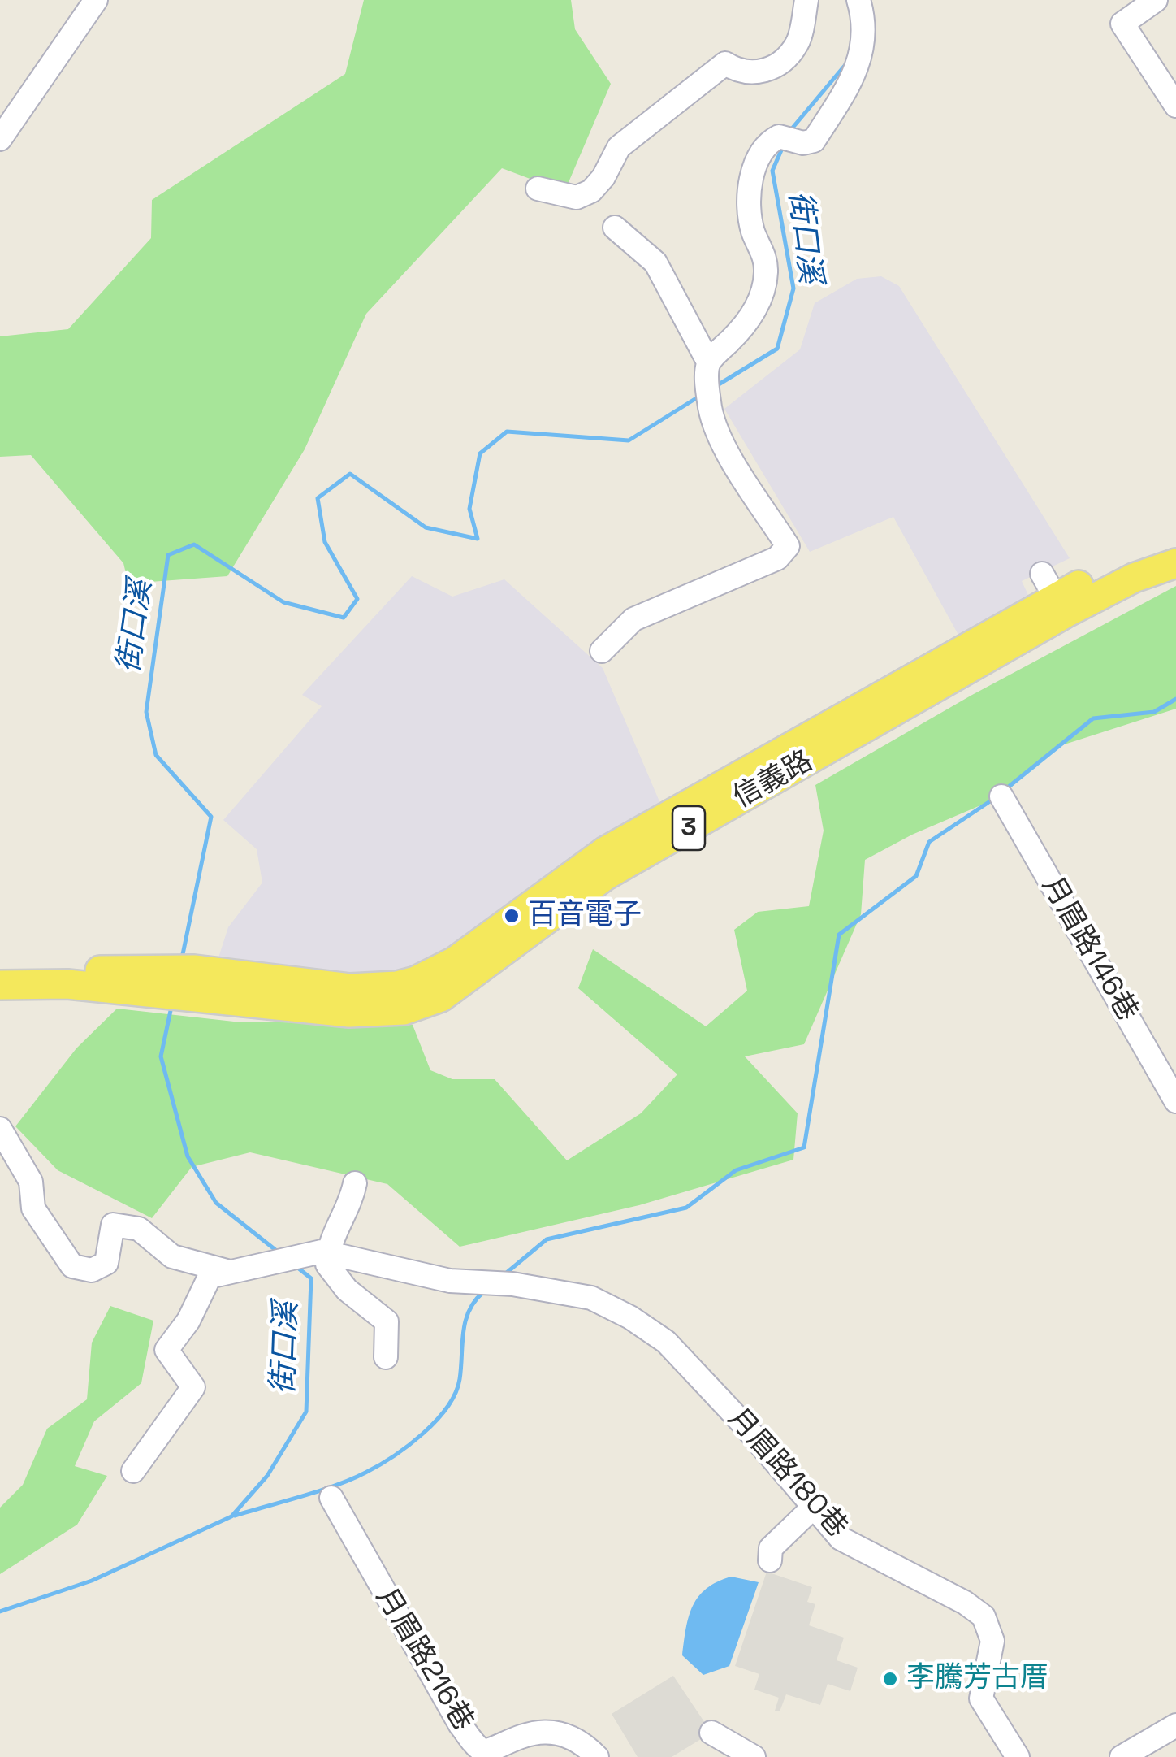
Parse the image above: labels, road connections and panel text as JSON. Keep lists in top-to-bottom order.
{
  "streets": {
    "main road": ["信義路", "3"],
    "street": ["月眉路146巷", "月眉路180巷", "月眉路216巷"]
  },
  "crossings": [
    ["信義路", "3"]
  ],
  "water": ["街口溪"],
  "places": ["百音電子", "李騰芳古厝"]
}
